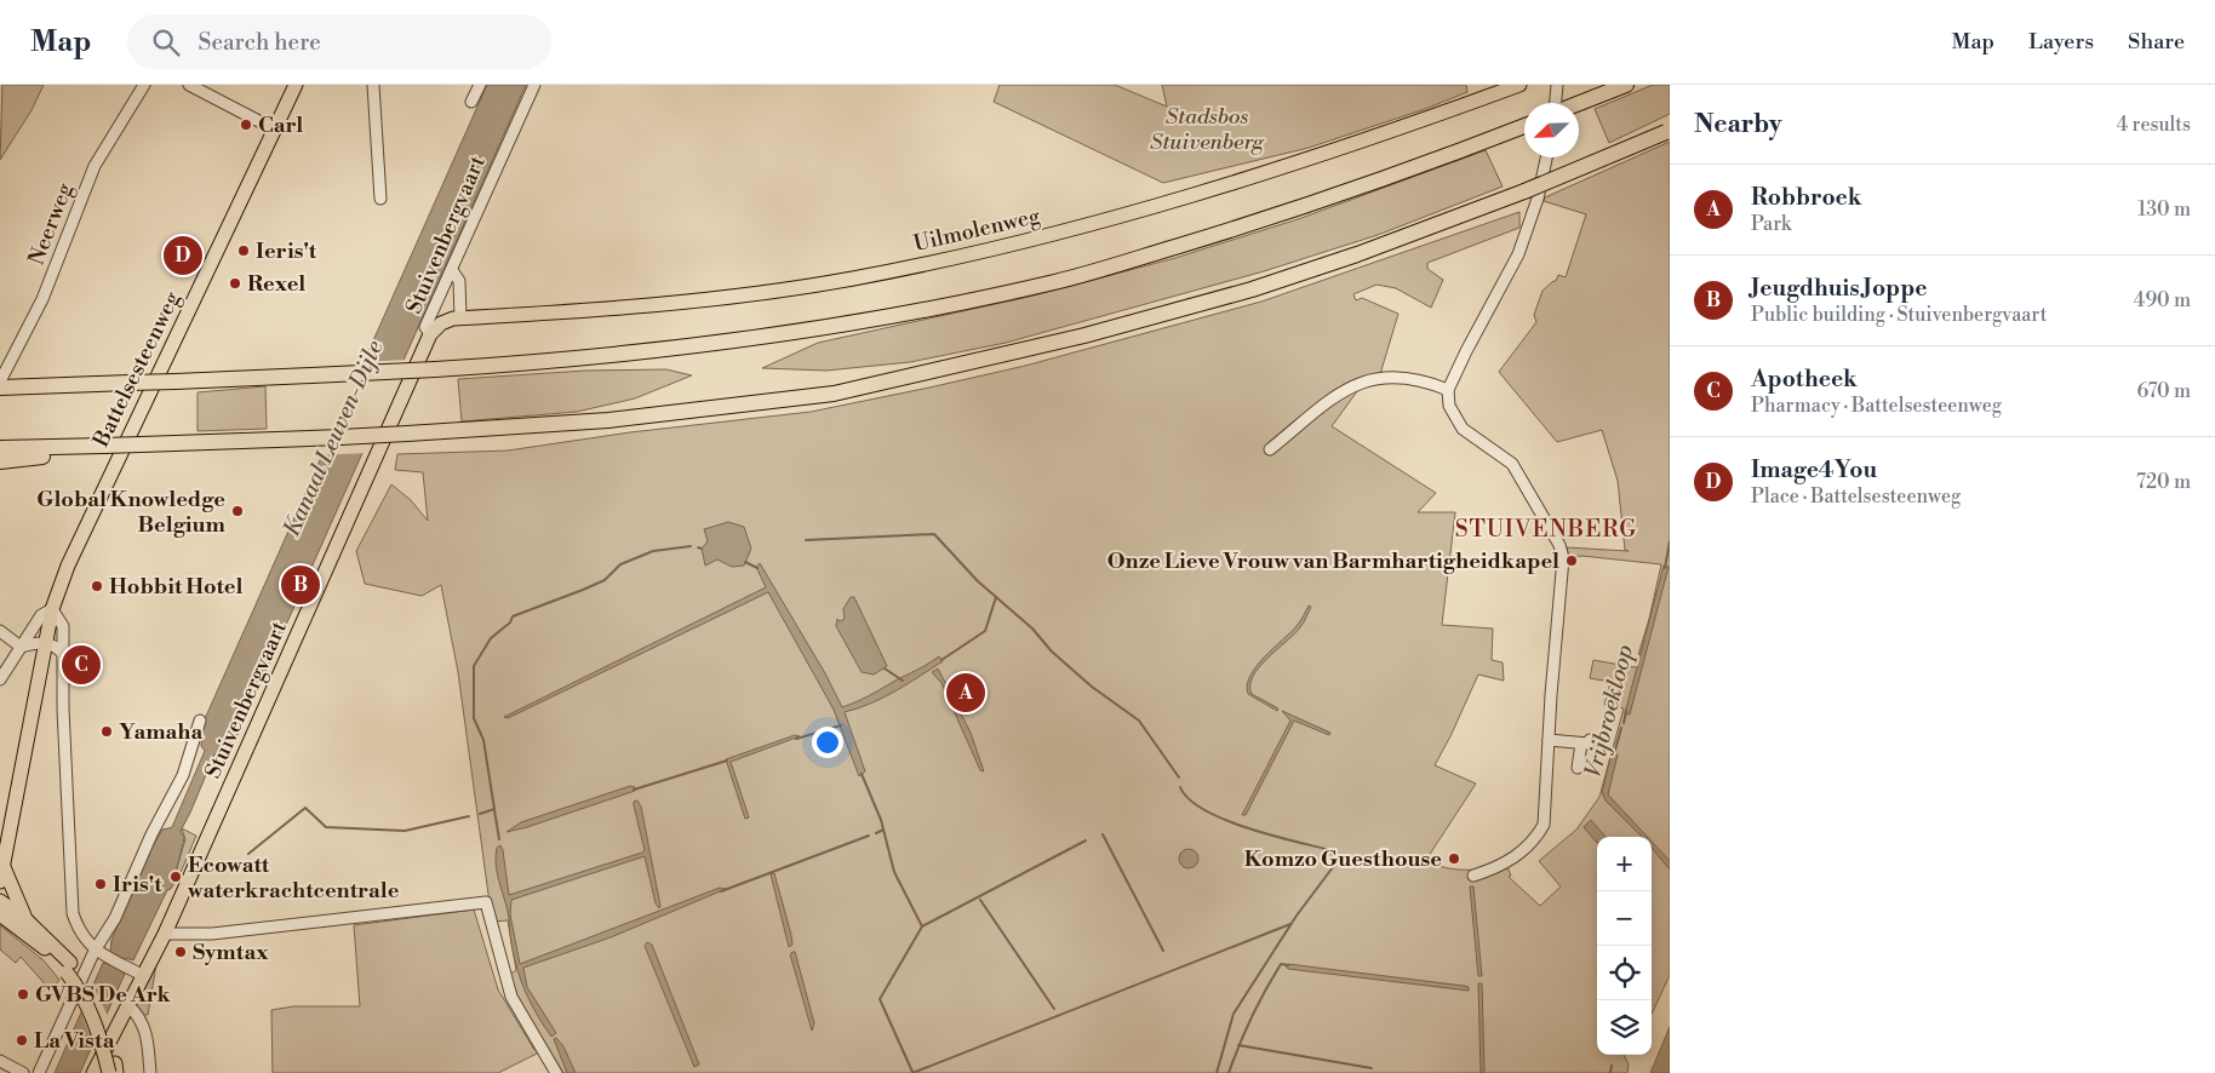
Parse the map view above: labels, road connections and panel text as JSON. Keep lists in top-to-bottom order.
{
  "streets": {
    "main road": ["Uilmolenweg", "Stuivenbergvaart", "Battelsesteenweg"],
    "street": ["Neerweg"]
  },
  "crossings": [
    ["Uilmolenweg", "Stuivenbergvaart"]
  ],
  "districts": ["STUIVENBERG"],
  "water": ["Kanaal Leuven-Dijle", "Vrijbroekloop"],
  "parks": ["Stadsbos Stuivenberg"],
  "places": [
    "Carl",
    "Ieris't",
    "Rexel",
    "Global Knowledge Belgium",
    "Onze Lieve Vrouw van Barmhartigheidkapel",
    "Hobbit Hotel",
    "Yamaha",
    "Komzo Guesthouse",
    "Ecowatt waterkrachtcentrale",
    "Iris't",
    "Symtax",
    "GVBS De Ark",
    "La Vista"
  ],
  "north": "bottom left",
  "page": {
    "header": "Map",
    "search": "Search here",
    "nav": ["Map", "Layers", "Share"],
    "heading": ["Nearby", "4 results"],
    "list": [
      {
        "mark": "A",
        "name": "Robbroek",
        "note": "Park",
        "value": "130 m"
      },
      {
        "mark": "B",
        "name": "Jeugdhuis Joppe",
        "note": "Public building · Stuivenbergvaart",
        "value": "490 m"
      },
      {
        "mark": "C",
        "name": "Apotheek",
        "note": "Pharmacy · Battelsesteenweg",
        "value": "670 m"
      },
      {
        "mark": "D",
        "name": "Image4You",
        "note": "Place · Battelsesteenweg",
        "value": "720 m"
      }
    ],
    "pins": [
      "D",
      "B",
      "C",
      "A"
    ],
    "map_buttons": ["+", "−"]
  }
}
